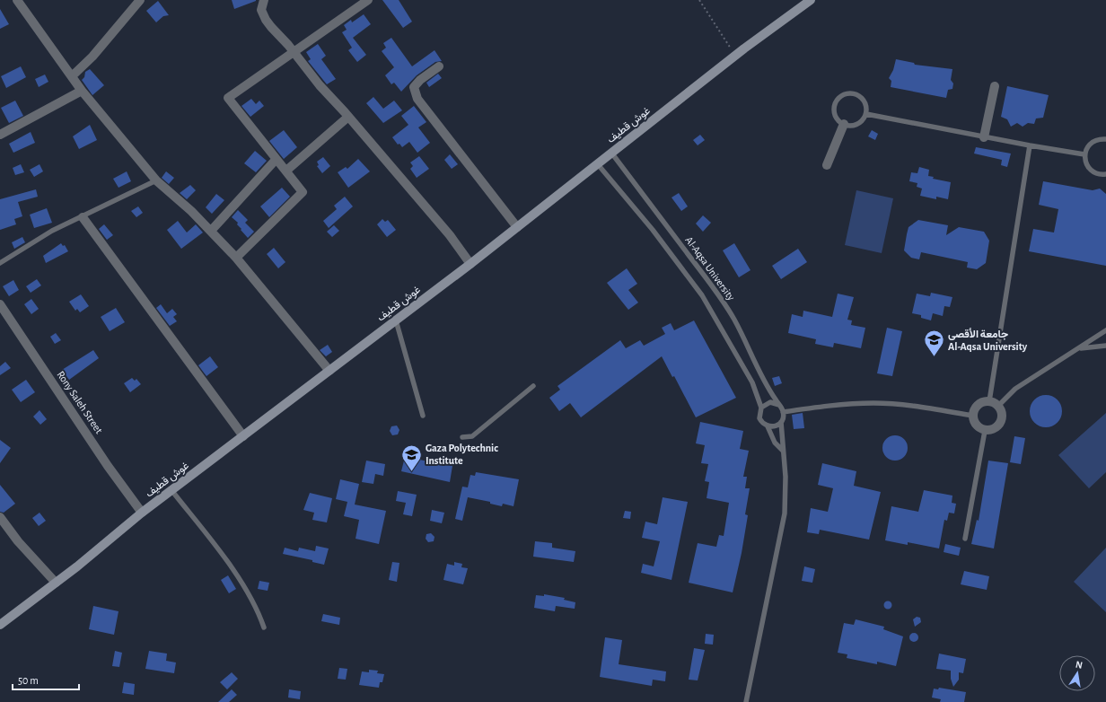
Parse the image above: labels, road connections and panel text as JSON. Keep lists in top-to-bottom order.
{
  "streets": {
    "main road": ["غوش قطيف"],
    "street": ["Rony Saleh Street"],
    "lane": ["Al-Aqsa University"]
  },
  "crossings": [
    ["غوش قطيف", "Al-Aqsa University"],
    ["غوش قطيف", "Rony Saleh Street"]
  ],
  "places": {
    "school or university": ["جامعة الأقصى Al-Aqsa University", "Gaza Polytechnic Institute"]
  },
  "scale_bar": "50 m",
  "north": "top"
}
